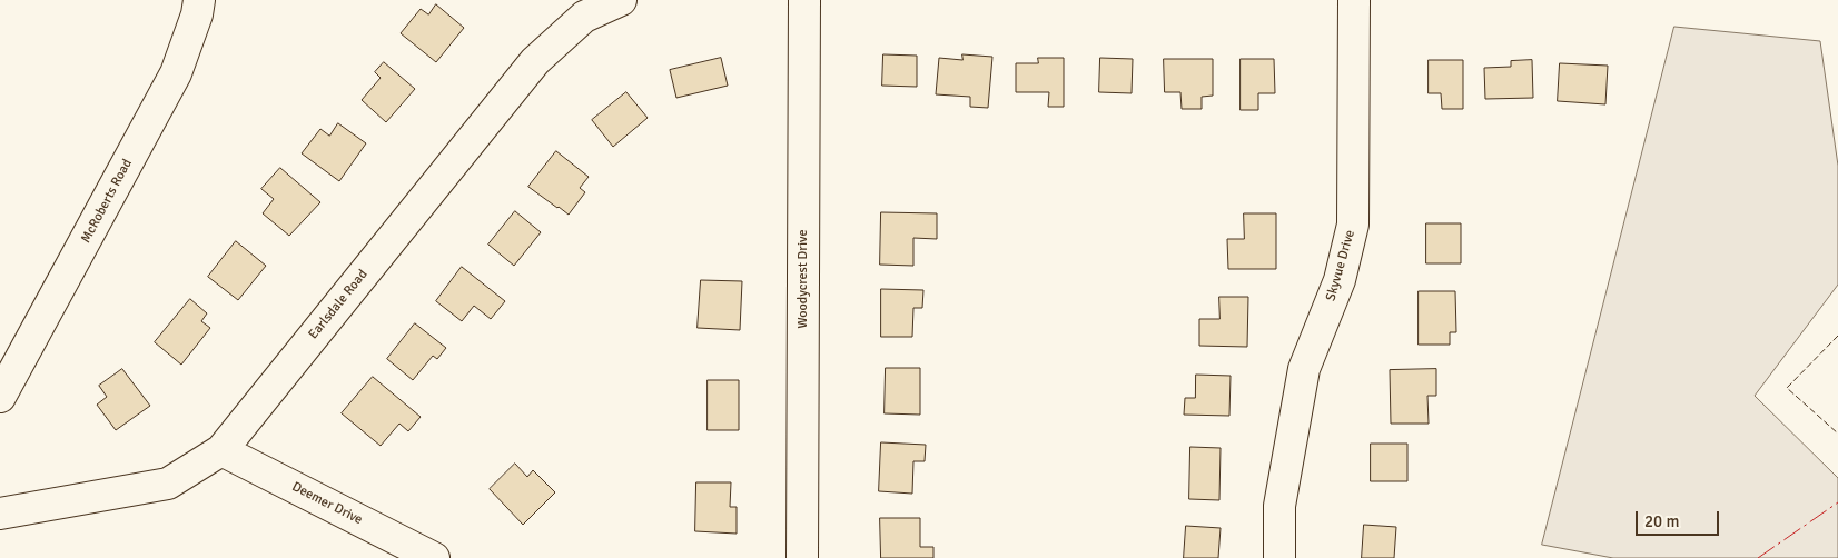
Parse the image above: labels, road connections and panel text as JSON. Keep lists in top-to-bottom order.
{
  "streets": {
    "street": [
      "McRoberts Road",
      "Skyvue Drive",
      "Woodycrest Drive",
      "Earlsdale Road",
      "Deemer Drive"
    ]
  },
  "crossings": [
    ["Earlsdale Road", "Deemer Drive"]
  ],
  "scale_bar": "20 m"
}
